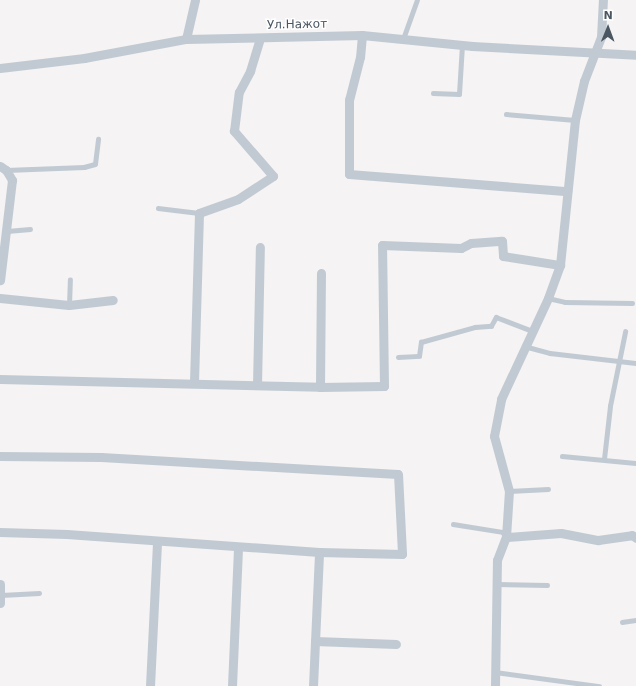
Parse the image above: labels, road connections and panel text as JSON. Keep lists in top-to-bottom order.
{
  "streets": {
    "street": ["Ул.Нажот"]
  },
  "north": "top"
}
